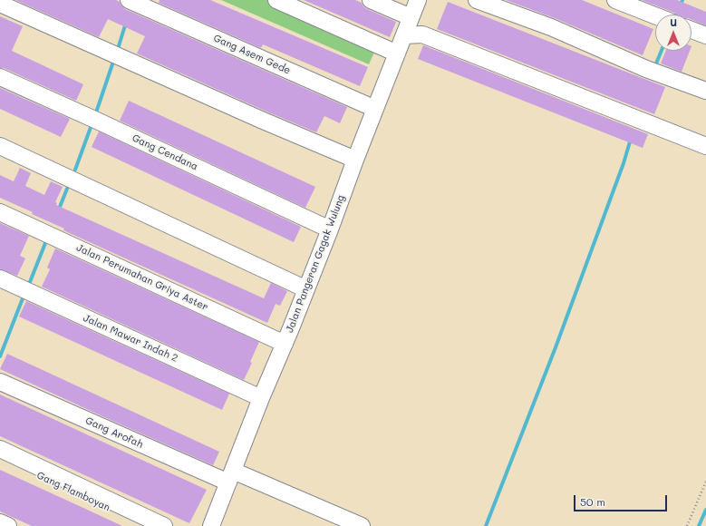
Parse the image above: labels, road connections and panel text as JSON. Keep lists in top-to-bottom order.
{
  "streets": {
    "street": [
      "Gang Asem Gede",
      "Gang Cendana",
      "Jalan Pangeran Gagak Wulung",
      "Jalan Perumahan Griya Aster",
      "Jalan Mawar Indah 2",
      "Gang Arofah",
      "Gang Flamboyan"
    ]
  },
  "crossings": [
    ["Gang Asem Gede", "Jalan Pangeran Gagak Wulung"],
    ["Gang Cendana", "Jalan Pangeran Gagak Wulung"],
    ["Jalan Pangeran Gagak Wulung", "Jalan Perumahan Griya Aster"],
    ["Jalan Pangeran Gagak Wulung", "Jalan Mawar Indah 2"],
    ["Jalan Pangeran Gagak Wulung", "Gang Arofah"]
  ],
  "scale_bar": "50 m",
  "north": "top"
}
